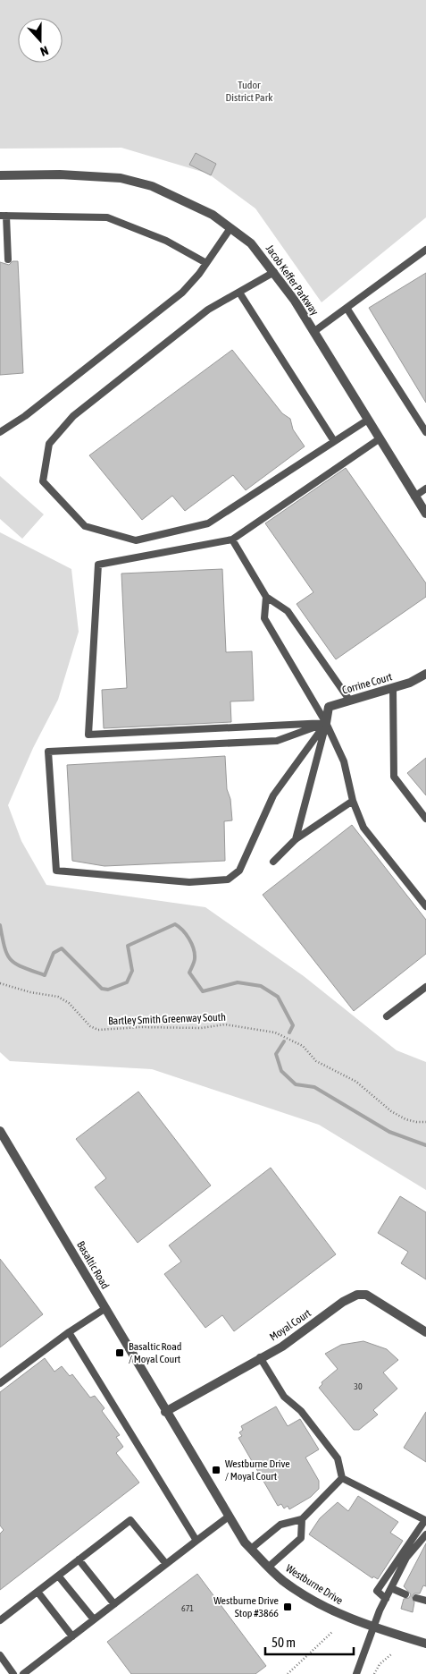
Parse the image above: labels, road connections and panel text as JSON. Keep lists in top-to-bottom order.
{
  "streets": {
    "street": [
      "Jacob Keffer Parkway",
      "Corrine Court",
      "Basaltic Road",
      "Moyal Court",
      "Westburne Drive"
    ],
    "path": ["Bartley Smith Greenway South"]
  },
  "crossings": [
    ["Basaltic Road", "Moyal Court"],
    ["Basaltic Road", "Westburne Drive"],
    ["Moyal Court", "Westburne Drive"]
  ],
  "parks": ["Tudor District Park"],
  "places": {
    "transit": ["Basaltic Road / Moyal Court", "Westburne Drive / Moyal Court", "Westburne Drive Stop #3866"]
  },
  "house_numbers": ["30", "671"],
  "scale_bar": "50 m",
  "north": "bottom"
}
